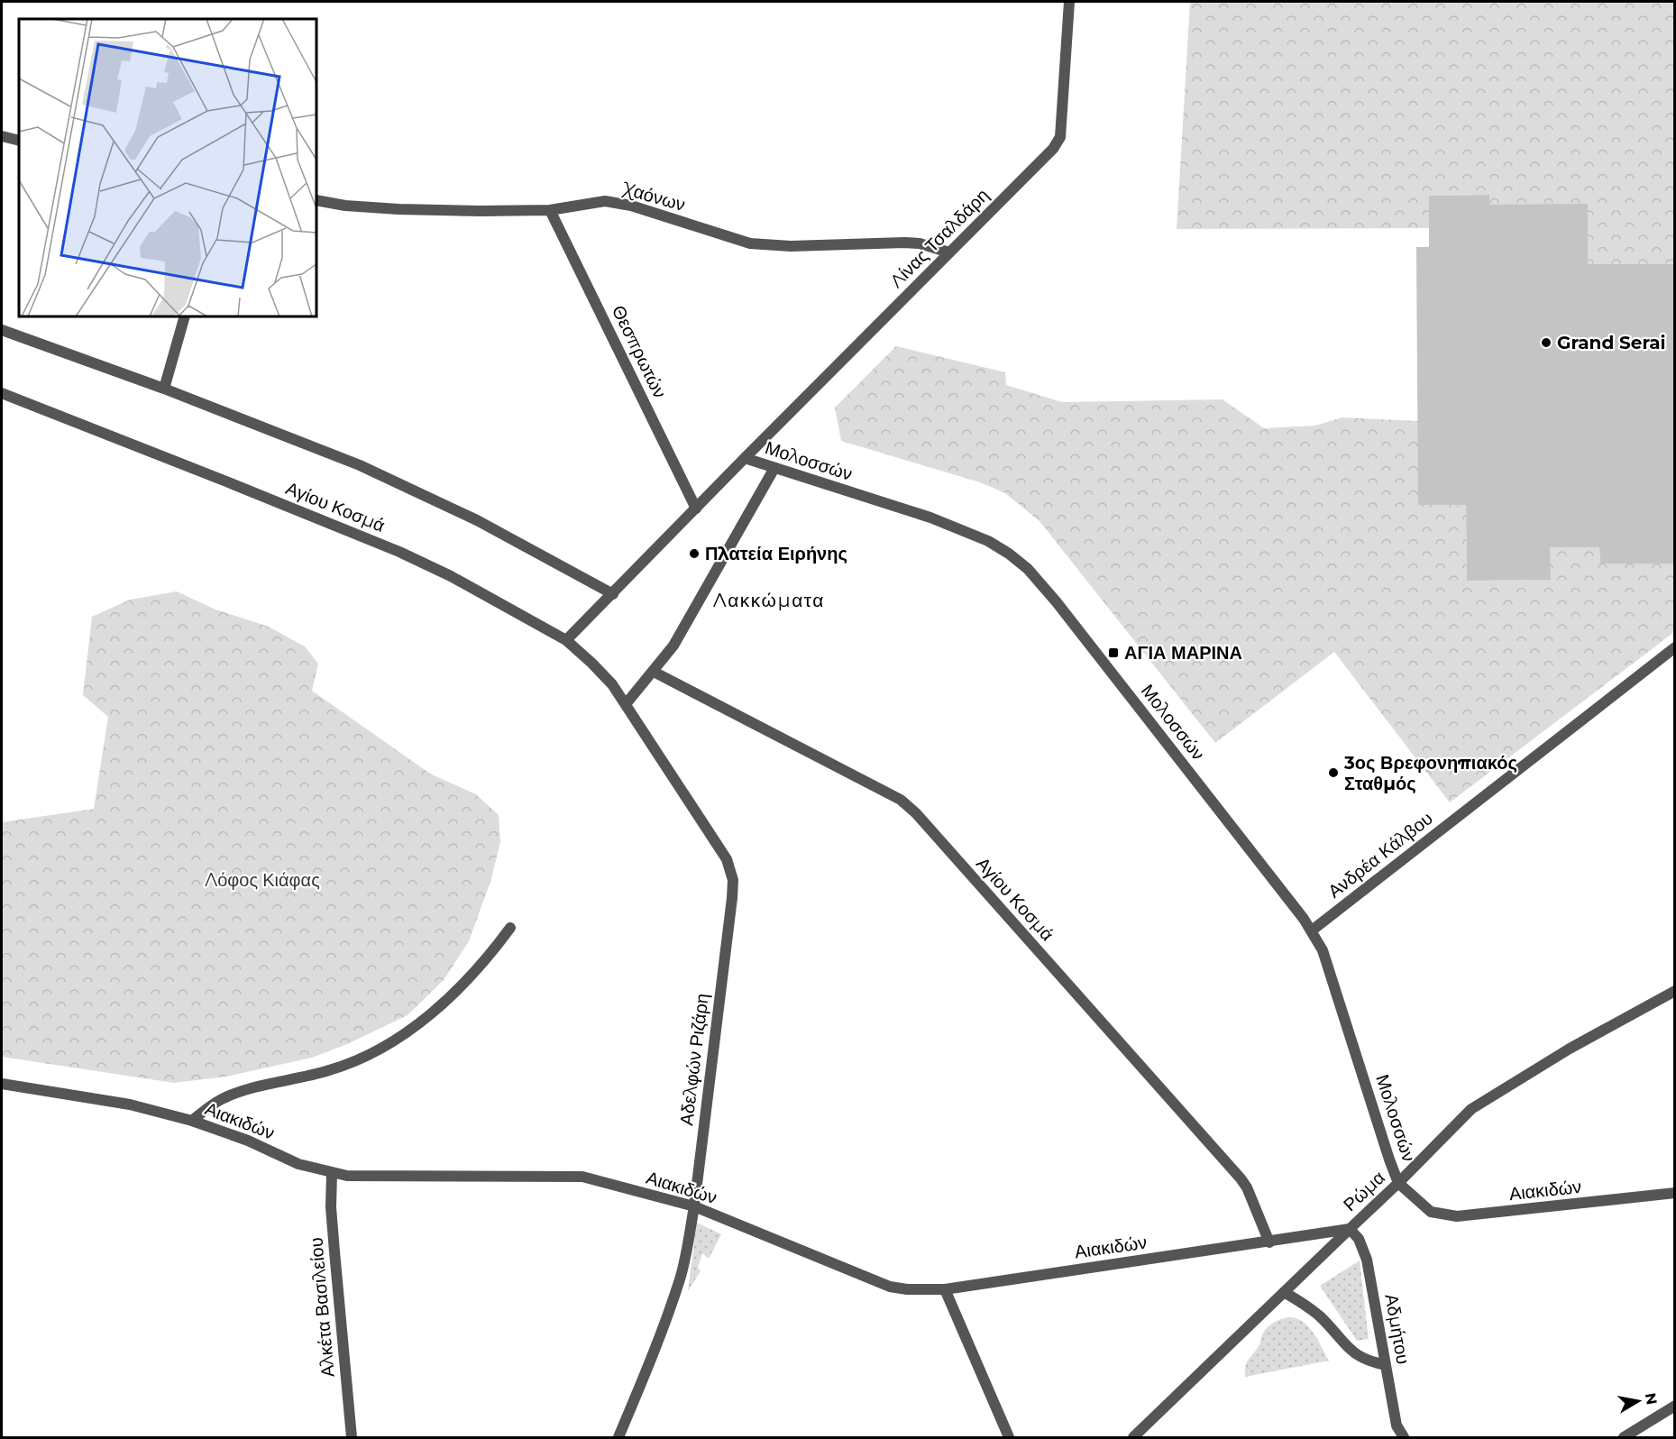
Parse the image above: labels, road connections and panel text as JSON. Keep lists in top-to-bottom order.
{
  "streets": {
    "street": [
      "Χαόνων",
      "Λίνας Τσαλδάρη",
      "Θεσπρωτών",
      "Μολοσσών",
      "Αγίου Κοσμά",
      "Ανδρέα Κάλβου",
      "Αδελφών Ριζάρη",
      "Αιακιδών",
      "Ρώμα",
      "Αλκέτα Βασιλείου",
      "Αδμήτου"
    ]
  },
  "crossings": [
    ["Χαόνων", "Λίνας Τσαλδάρη"],
    ["Χαόνων", "Θεσπρωτών"],
    ["Λίνας Τσαλδάρη", "Θεσπρωτών"],
    ["Λίνας Τσαλδάρη", "Μολοσσών"],
    ["Λίνας Τσαλδάρη", "Αγίου Κοσμά"],
    ["Μολοσσών", "Ανδρέα Κάλβου"],
    ["Μολοσσών", "Αιακιδών"],
    ["Μολοσσών", "Ρώμα"],
    ["Αγίου Κοσμά", "Αδελφών Ριζάρη"],
    ["Αγίου Κοσμά", "Αιακιδών"],
    ["Αδελφών Ριζάρη", "Αιακιδών"],
    ["Αιακιδών", "Ρώμα"],
    ["Αιακιδών", "Αλκέτα Βασιλείου"],
    ["Αιακιδών", "Αδμήτου"],
    ["Ρώμα", "Αδμήτου"]
  ],
  "districts": ["Λακκώματα"],
  "parks": ["Λόφος Κιάφας"],
  "places": {
    "other": ["Grand Serai", "Πλατεία Ειρήνης", "3ος Βρεφονηπιακός Σταθμός"],
    "transit": ["ΑΓΙΑ ΜΑΡΙΝΑ"]
  },
  "north": "right"
}
